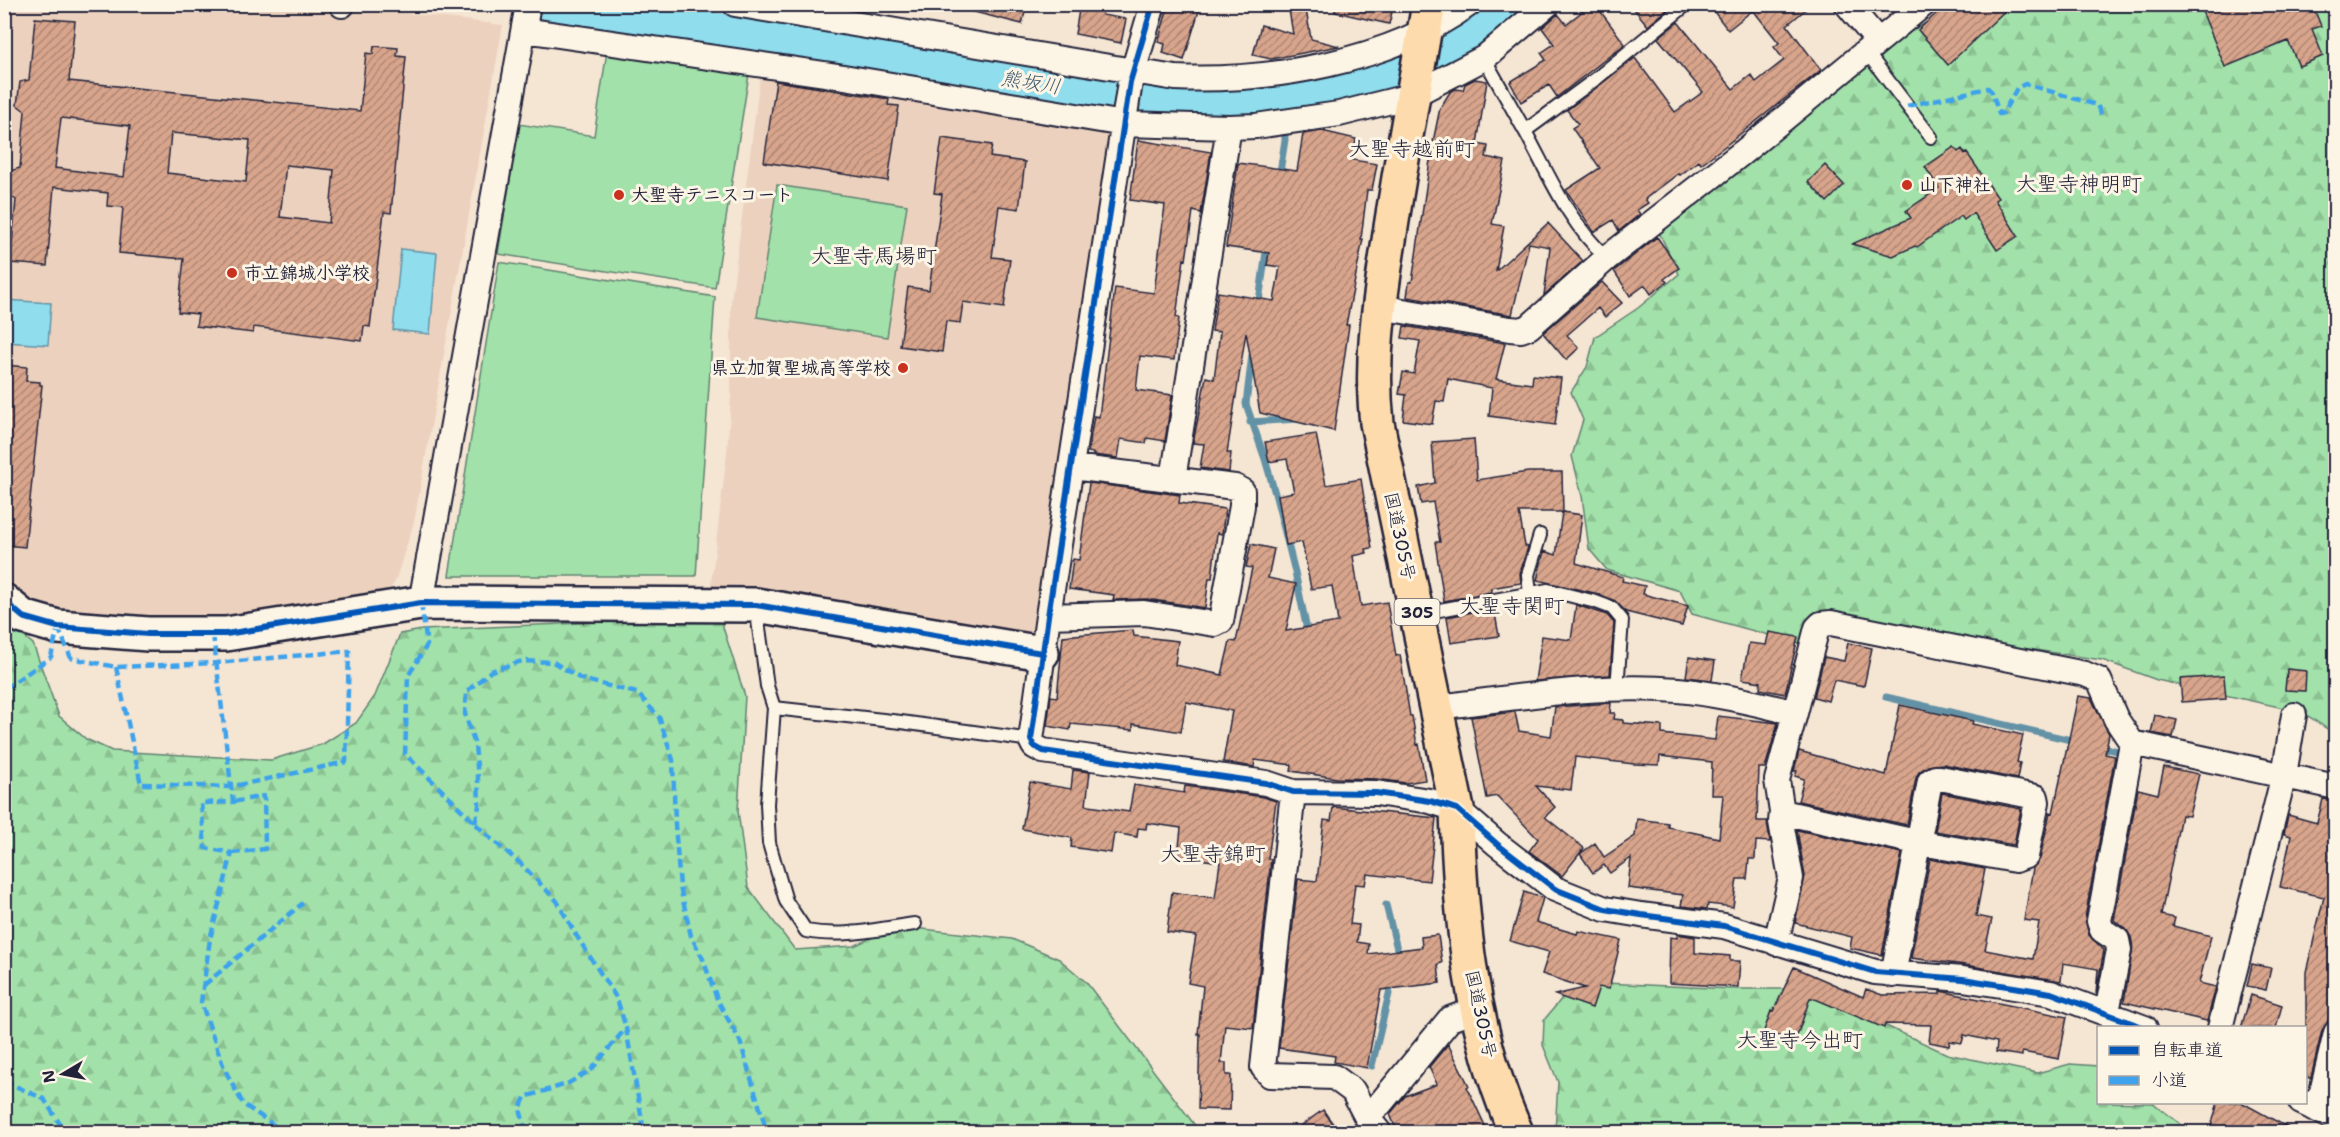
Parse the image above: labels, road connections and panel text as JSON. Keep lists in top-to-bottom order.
{
  "streets": {
    "highway": ["国道305号", "305"]
  },
  "districts": [
    "大聖寺越前町",
    "大聖寺神明町",
    "大聖寺馬場町",
    "大聖寺関町",
    "大聖寺錦町",
    "大聖寺今出町"
  ],
  "water": ["熊坂川"],
  "places": [
    "山下神社",
    "大聖寺テニスコート",
    "市立錦城小学校",
    "県立加賀聖城高等学校"
  ],
  "legend": ["自転車道", "小道"],
  "north": "left"
}
